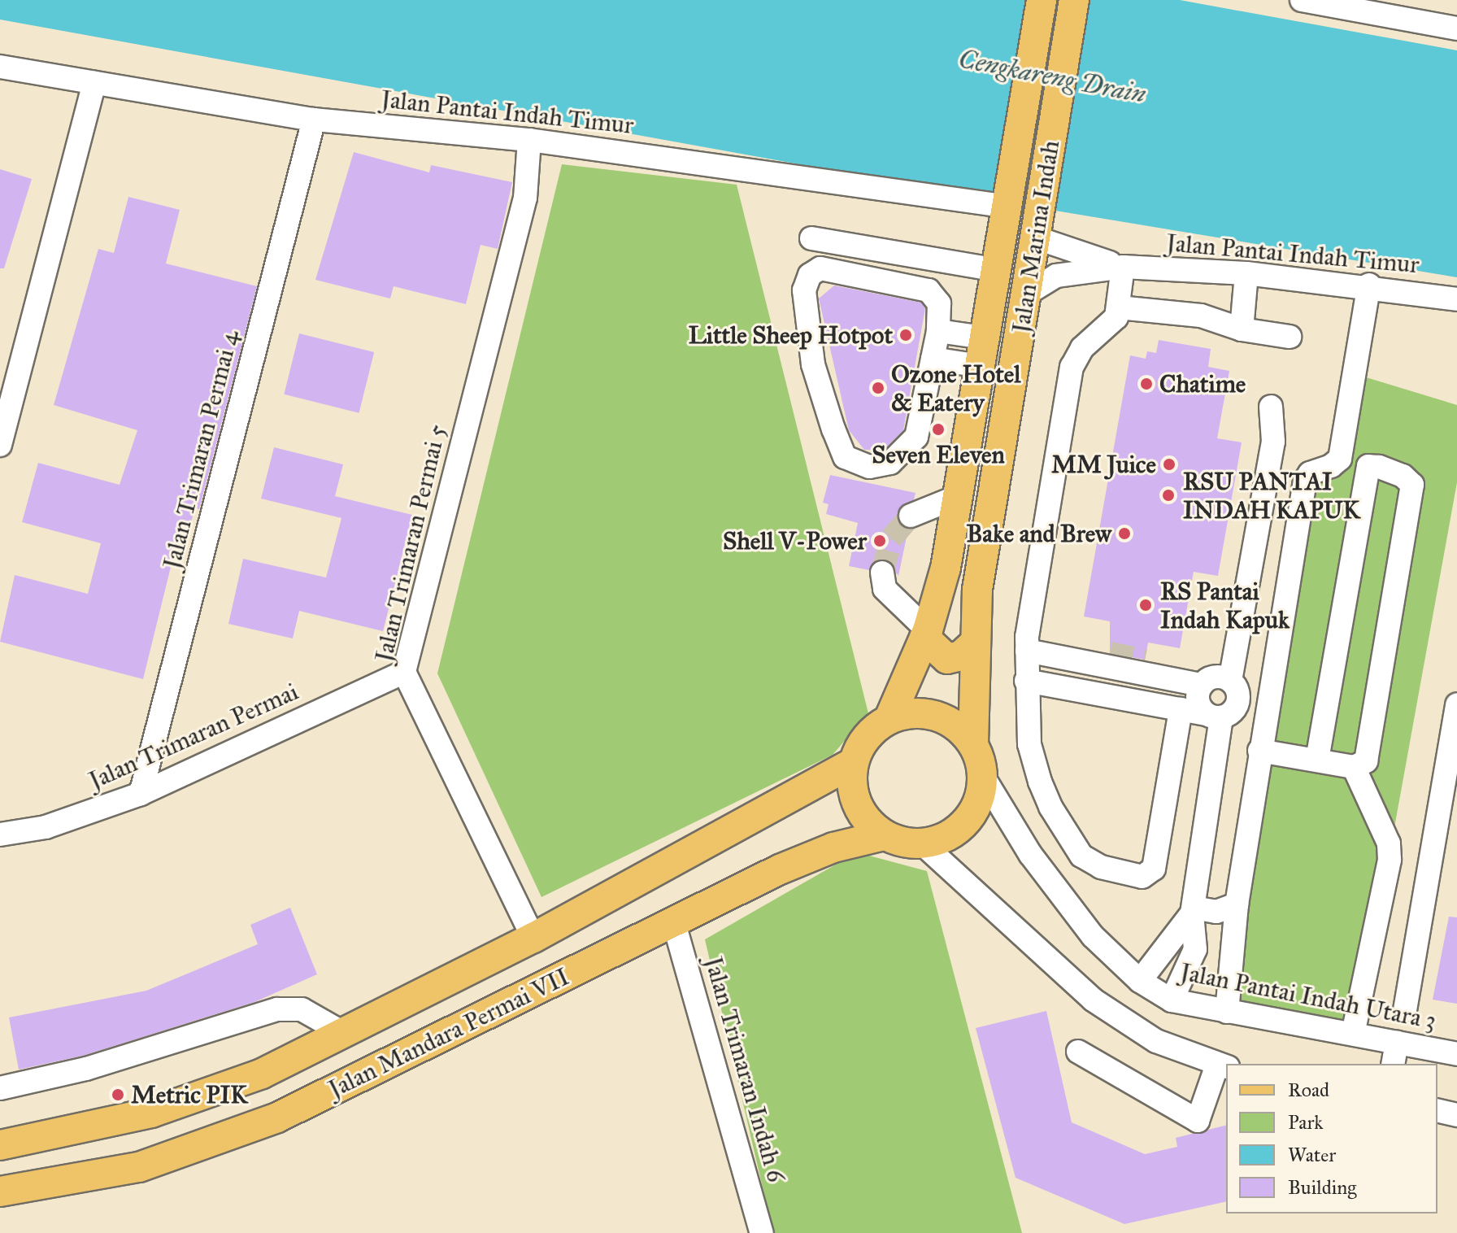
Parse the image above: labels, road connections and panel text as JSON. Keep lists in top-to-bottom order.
{
  "streets": {
    "main road": ["Jalan Marina Indah", "Jalan Mandara Permai VII"],
    "street": [
      "Jalan Pantai Indah Timur",
      "Jalan Trimaran Permai 4",
      "Jalan Trimaran Permai 5",
      "Jalan Trimaran Permai",
      "Jalan Pantai Indah Utara 3",
      "Jalan Trimaran Indah 6"
    ]
  },
  "crossings": [
    ["Jalan Pantai Indah Timur", "Jalan Marina Indah"],
    ["Jalan Pantai Indah Timur", "Jalan Trimaran Permai 4"],
    ["Jalan Pantai Indah Timur", "Jalan Trimaran Permai 5"],
    ["Jalan Marina Indah", "Jalan Pantai Indah Utara 3"],
    ["Jalan Marina Indah", "Jalan Mandara Permai VII"],
    ["Jalan Trimaran Permai 4", "Jalan Trimaran Permai"],
    ["Jalan Trimaran Permai 5", "Jalan Trimaran Permai"],
    ["Jalan Trimaran Permai 5", "Jalan Mandara Permai VII"],
    ["Jalan Pantai Indah Utara 3", "Jalan Mandara Permai VII"],
    ["Jalan Mandara Permai VII", "Jalan Trimaran Indah 6"]
  ],
  "water": ["Cengkareng Drain"],
  "places": [
    "Little Sheep Hotpot",
    "Chatime",
    "Ozone Hotel & Eatery",
    "Seven Eleven",
    "MM Juice",
    "RSU PANTAI INDAH KAPUK",
    "Bake and Brew",
    "Shell V-Power",
    "RS Pantai Indah Kapuk",
    "Metric PIK"
  ],
  "legend": [
    "Road",
    "Park",
    "Water",
    "Building"
  ]
}
